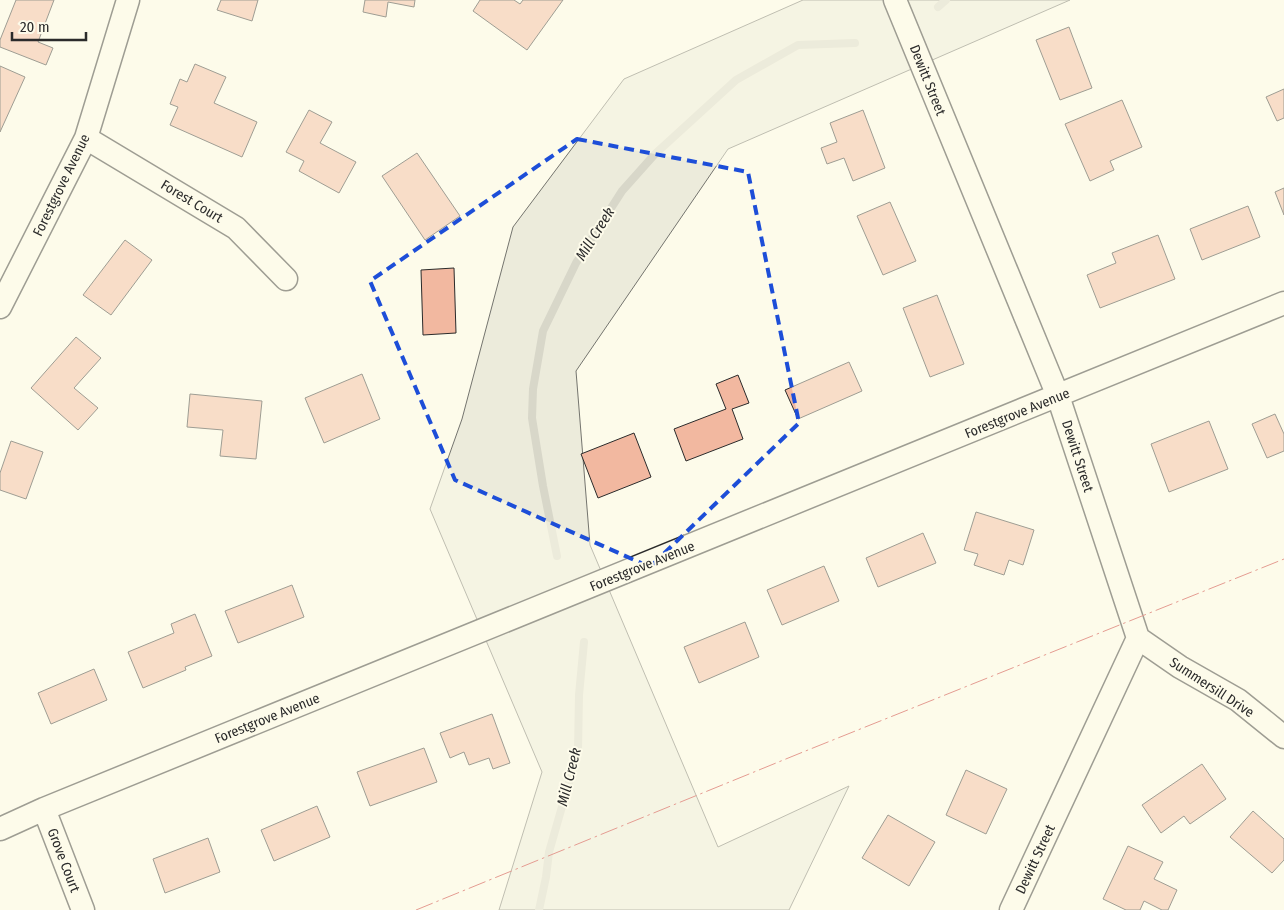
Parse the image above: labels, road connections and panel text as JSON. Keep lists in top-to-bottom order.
{
  "streets": {
    "street": [
      "Dewitt Street",
      "Forestgrove Avenue",
      "Forest Court",
      "Summersill Drive",
      "Grove Court"
    ]
  },
  "crossings": [
    ["Dewitt Street", "Forestgrove Avenue"],
    ["Dewitt Street", "Summersill Drive"],
    ["Forestgrove Avenue", "Forest Court"],
    ["Forestgrove Avenue", "Grove Court"]
  ],
  "water": ["Mill Creek"],
  "scale_bar": "20 m"
}
